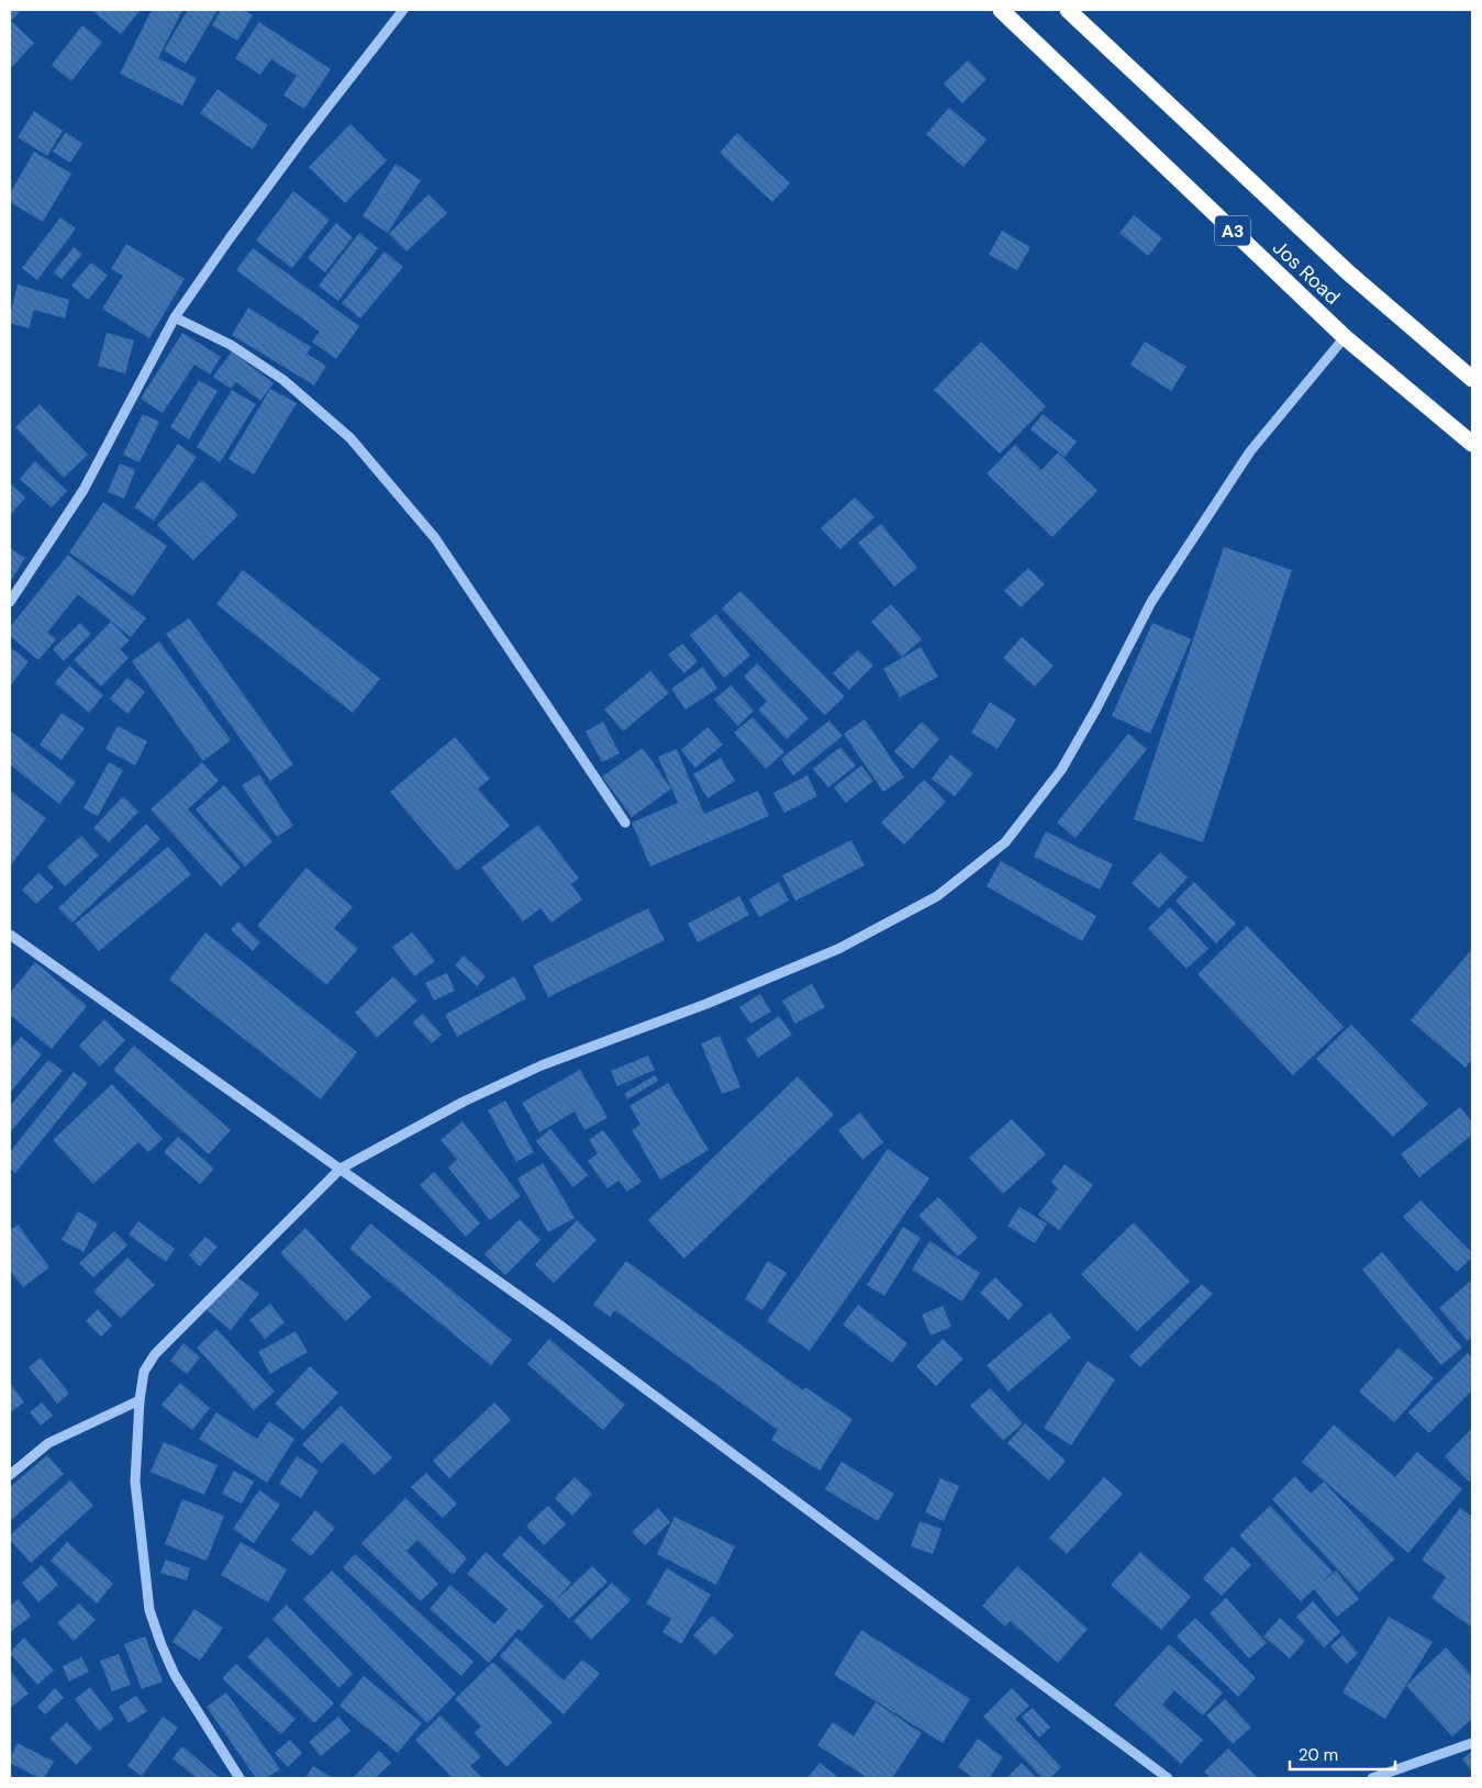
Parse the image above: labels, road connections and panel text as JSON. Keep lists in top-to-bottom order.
{
  "streets": {
    "highway": ["A3", "Jos Road"]
  },
  "scale_bar": "20 m"
}
